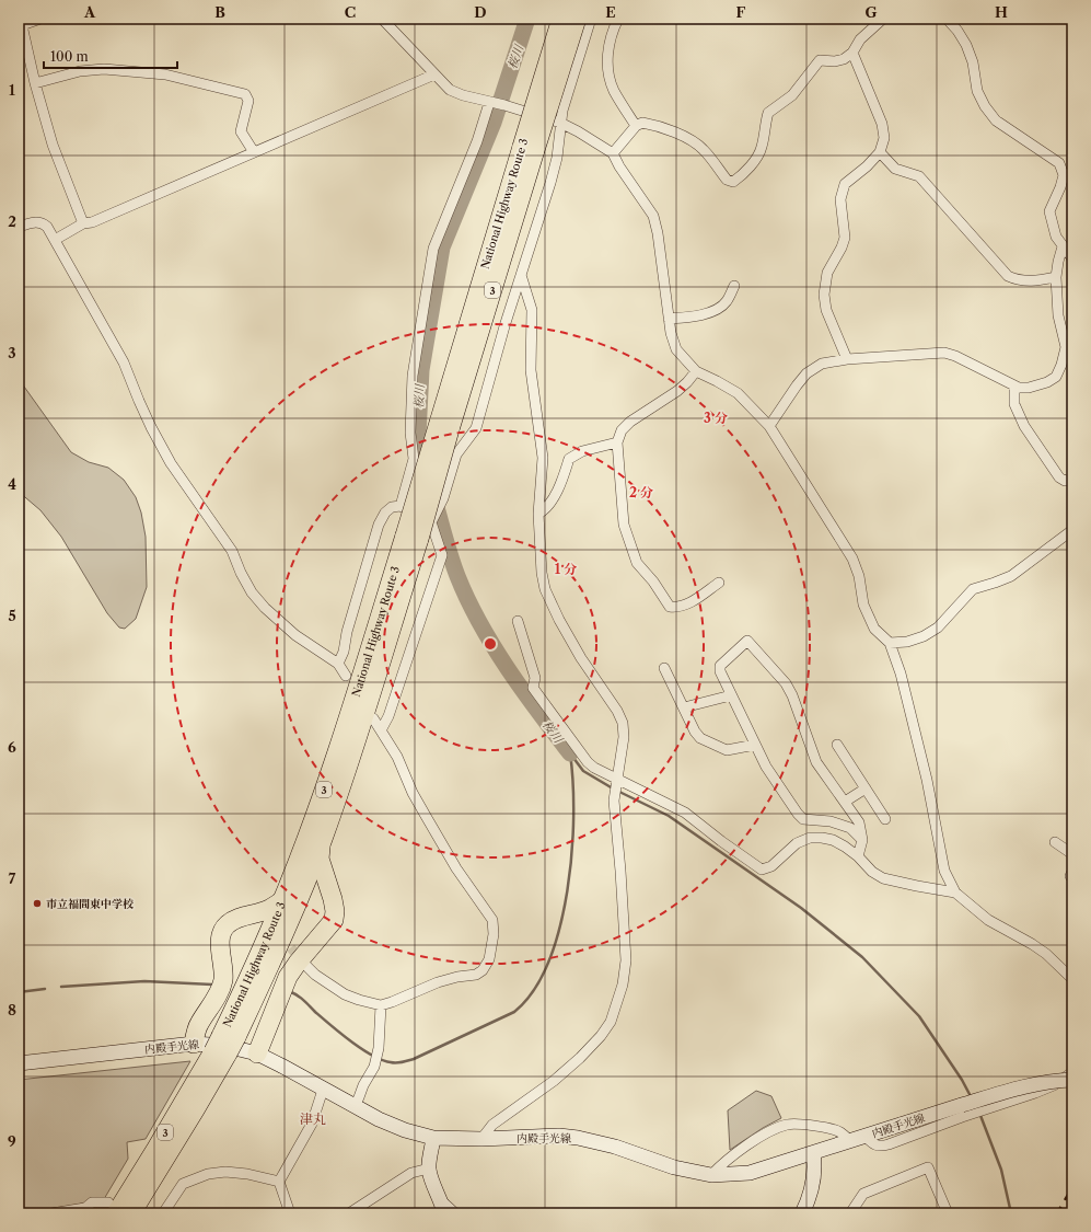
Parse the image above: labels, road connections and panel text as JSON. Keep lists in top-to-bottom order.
{
  "streets": {
    "highway": ["National Highway Route 3", "3"],
    "main road": ["内殿手光線"]
  },
  "districts": ["津丸"],
  "water": ["桜川"],
  "places": ["市立福間東中学校"],
  "scale_bar": "100 m",
  "grid": {
    "columns": [
      "A",
      "B",
      "C",
      "D",
      "E",
      "F",
      "G",
      "H"
    ],
    "rows": [
      "1",
      "2",
      "3",
      "4",
      "5",
      "6",
      "7",
      "8",
      "9"
    ]
  },
  "rings": ["3 分", "2 分", "1 分"]
}
